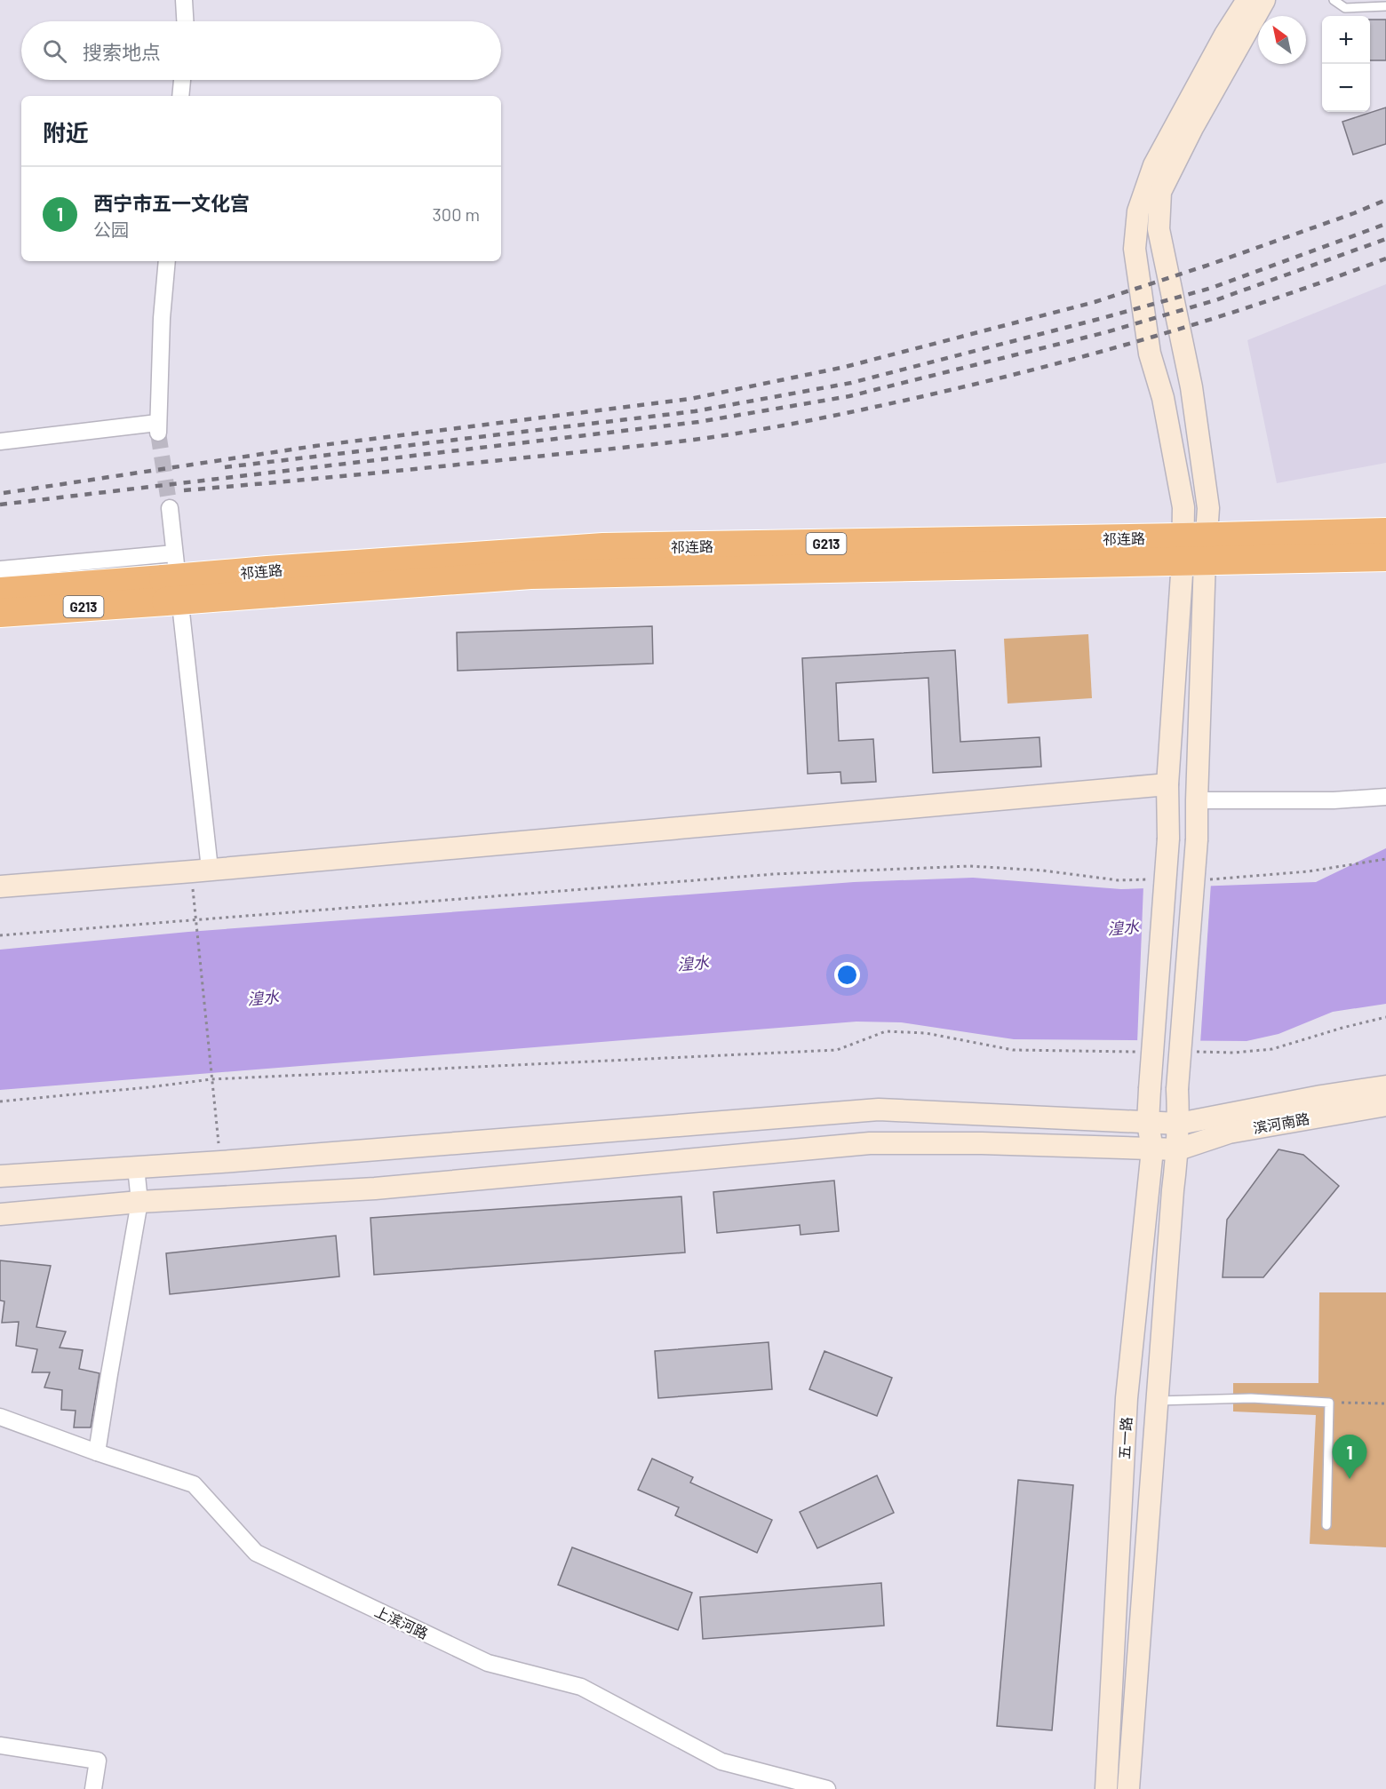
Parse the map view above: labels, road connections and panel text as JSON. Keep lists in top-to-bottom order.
{
  "streets": {
    "highway": ["祁连路", "G213"],
    "street": ["滨河南路", "五一路", "上滨河路"]
  },
  "crossings": [
    ["祁连路", "五一路"],
    ["滨河南路", "五一路"]
  ],
  "water": ["湟水"],
  "north": "top left",
  "page": {
    "map_buttons": ["+", "−"],
    "search": "搜索地点",
    "heading": "附近",
    "list": [
      {
        "mark": "1",
        "name": "西宁市五一文化宫",
        "note": "公园",
        "value": "300 m"
      }
    ],
    "pins": "1"
  }
}
